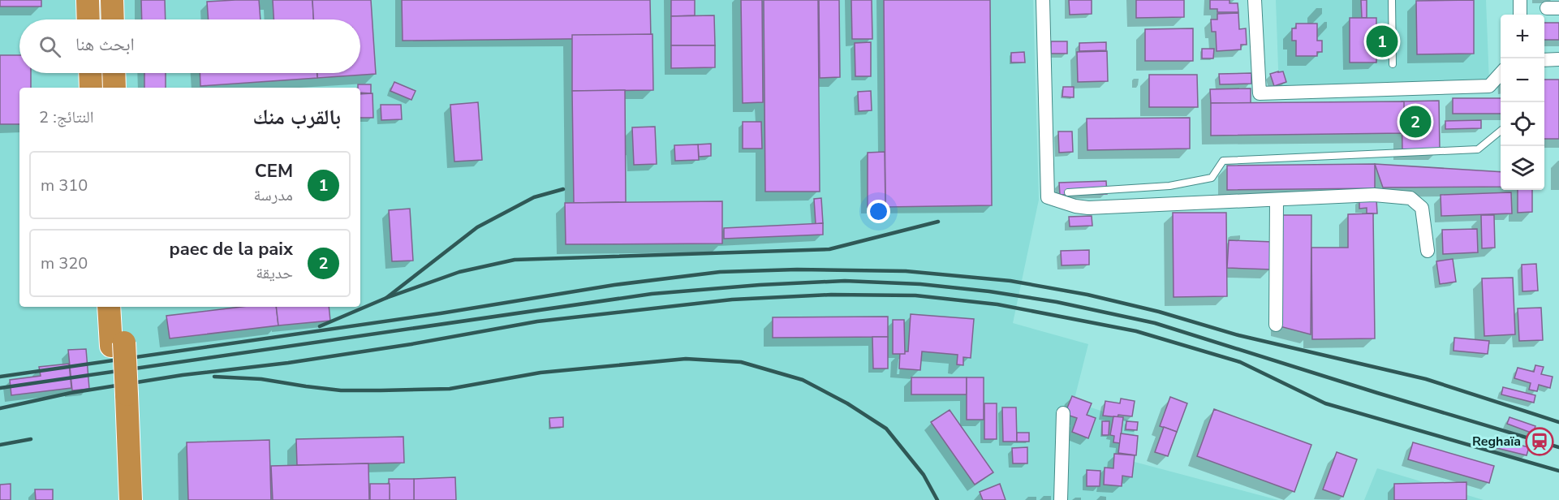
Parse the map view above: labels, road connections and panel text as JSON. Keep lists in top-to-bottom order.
{
  "places": {
    "station": ["Reghaïa"]
  },
  "page": {
    "map_buttons": ["+", "−"],
    "search": "ابحث هنا",
    "pins": ["1", "2"],
    "heading": ["بالقرب منك", "النتائج: 2"],
    "list": [
      {
        "mark": "1",
        "name": "CEM",
        "note": "مدرسة",
        "value": "310 m"
      },
      {
        "mark": "2",
        "name": "paec de la paix",
        "note": "حديقة",
        "value": "320 m"
      }
    ]
  }
}
